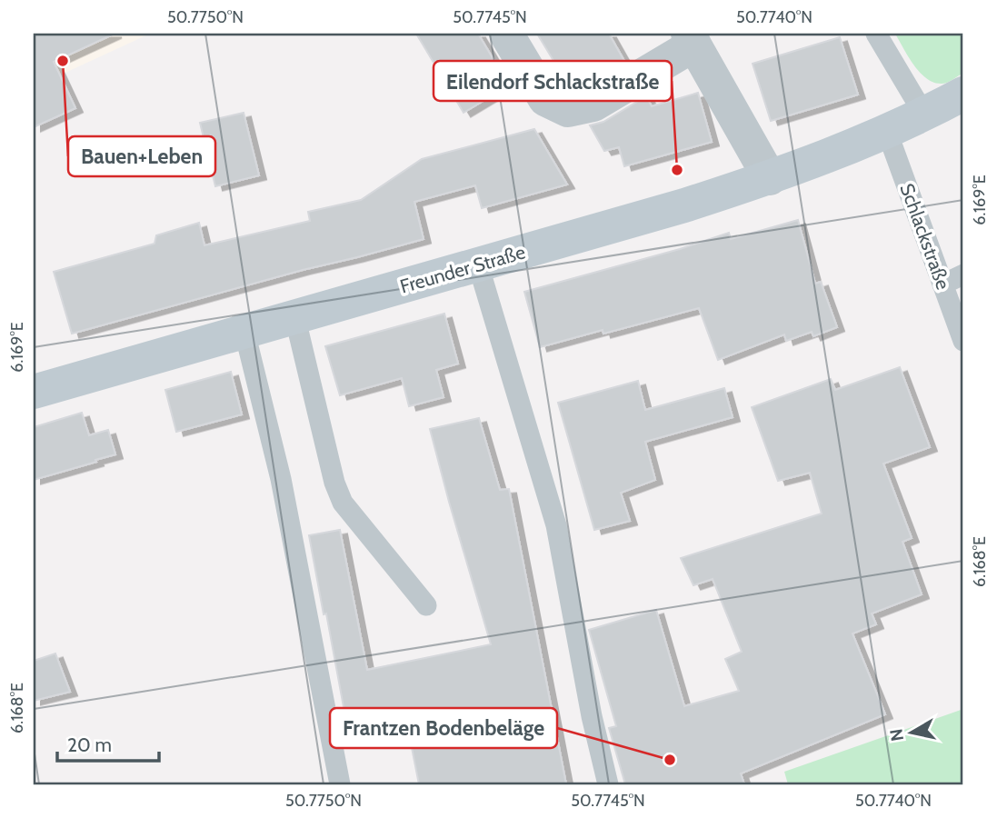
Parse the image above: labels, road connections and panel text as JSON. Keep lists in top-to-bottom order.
{
  "streets": {
    "main road": ["Freunder Straße"],
    "lane": ["Schlackstraße"]
  },
  "crossings": [
    ["Schlackstraße", "Freunder Straße"]
  ],
  "places": ["Bauen+Leben", "Eilendorf Schlackstraße", "Frantzen Bodenbeläge"],
  "scale_bar": "20 m",
  "north": "left",
  "coordinates": [
    "50.7750°N",
    "50.7745°N",
    "50.7740°N",
    "6.169°E",
    "6.168°E"
  ]
}
